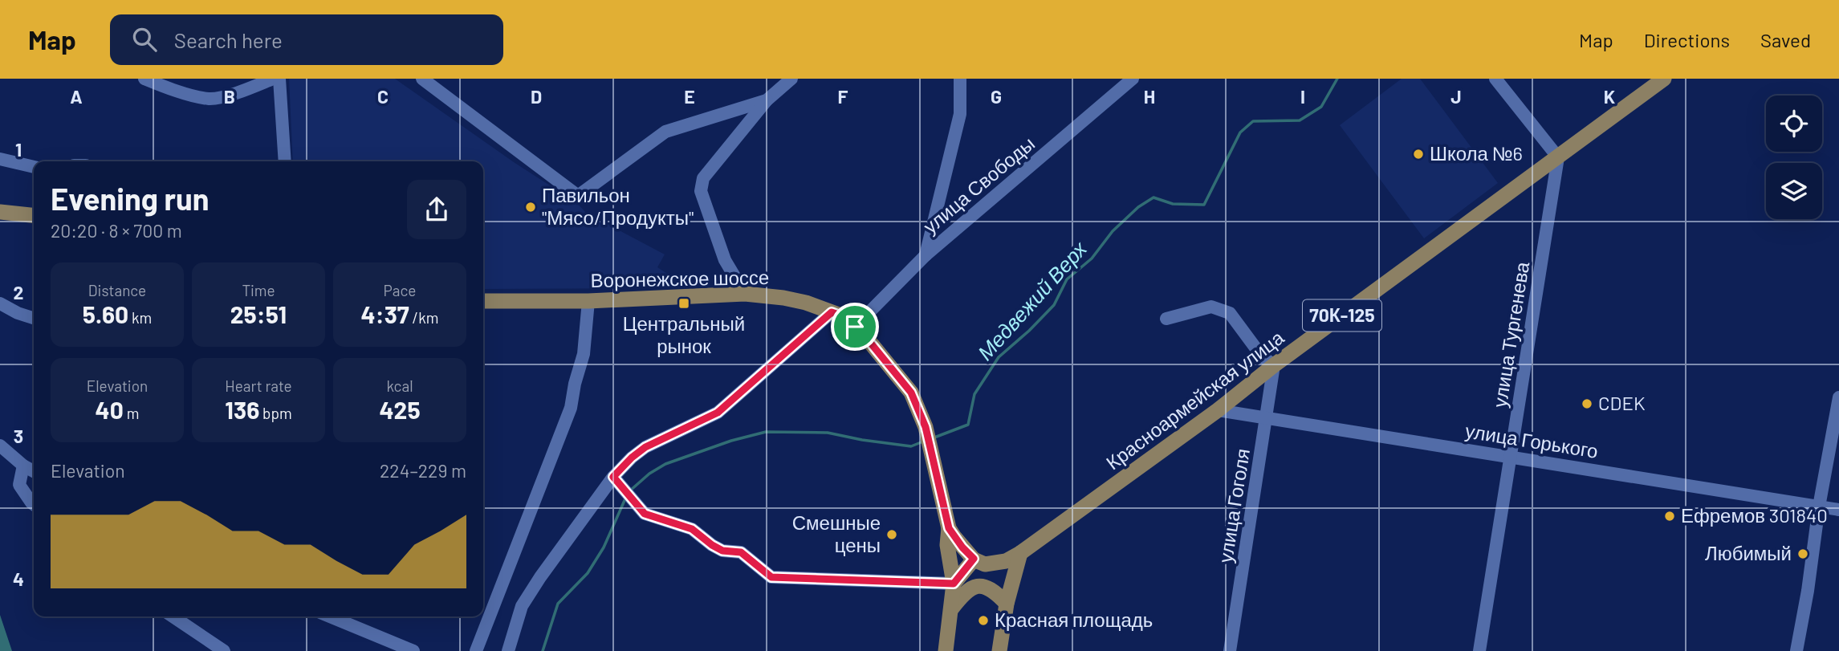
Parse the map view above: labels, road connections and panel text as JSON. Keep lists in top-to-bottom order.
{
  "streets": {
    "main road": ["Воронежское шоссе", "70К-125", "Красноармейская улица"],
    "street": [
      "улица Свободы",
      "улица Тургенева",
      "улица Горького",
      "улица Гоголя"
    ]
  },
  "crossings": [
    ["улица Свободы", "Воронежское шоссе"],
    ["улица Тургенева", "Красноармейская улица"],
    ["улица Тургенева", "улица Горького"],
    ["Красноармейская улица", "улица Горького"],
    ["Красноармейская улица", "улица Гоголя"],
    ["улица Горького", "улица Гоголя"]
  ],
  "water": ["Медвежий Верх"],
  "places": {
    "other": [
      "Школа №6",
      "Павильон \"Мясо/Продукты\"",
      "CDEK",
      "Ефремов 301840",
      "Смешные цены",
      "Любимый",
      "Красная площадь"
    ],
    "transit": ["Центральный рынок"]
  },
  "page": {
    "header": "Map",
    "search": "Search here",
    "nav": ["Map", "Directions", "Saved"],
    "heading": ["Evening run", "20:20 · 8 × 700 m"],
    "stats": [
      ["Distance", "5.60 km"],
      ["Time", "25:51"],
      ["Pace", "4:37 /km"],
      ["Elevation", "40 m"],
      ["Heart rate", "136 bpm"],
      ["kcal", "425"]
    ],
    "chart": ["Elevation", "224–229 m"]
  },
  "grid": {
    "columns": [
      "A",
      "B",
      "C",
      "D",
      "E",
      "F",
      "G",
      "H",
      "I",
      "J",
      "K"
    ],
    "rows": [
      "1",
      "2",
      "3",
      "4"
    ]
  }
}
